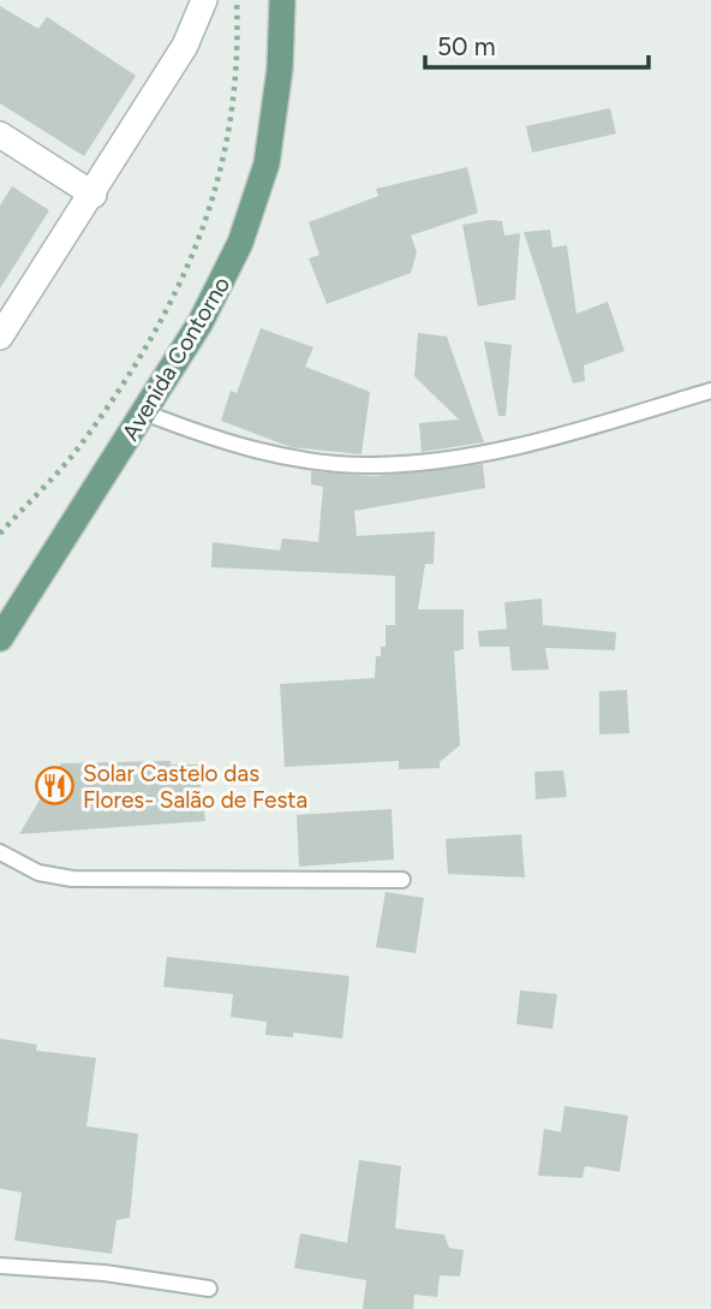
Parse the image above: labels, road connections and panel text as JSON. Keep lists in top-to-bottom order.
{
  "streets": {
    "main road": ["Avenida Contorno"]
  },
  "places": {
    "restaurant": ["Solar Castelo das Flores- Salão de Festa"]
  },
  "scale_bar": "50 m"
}
